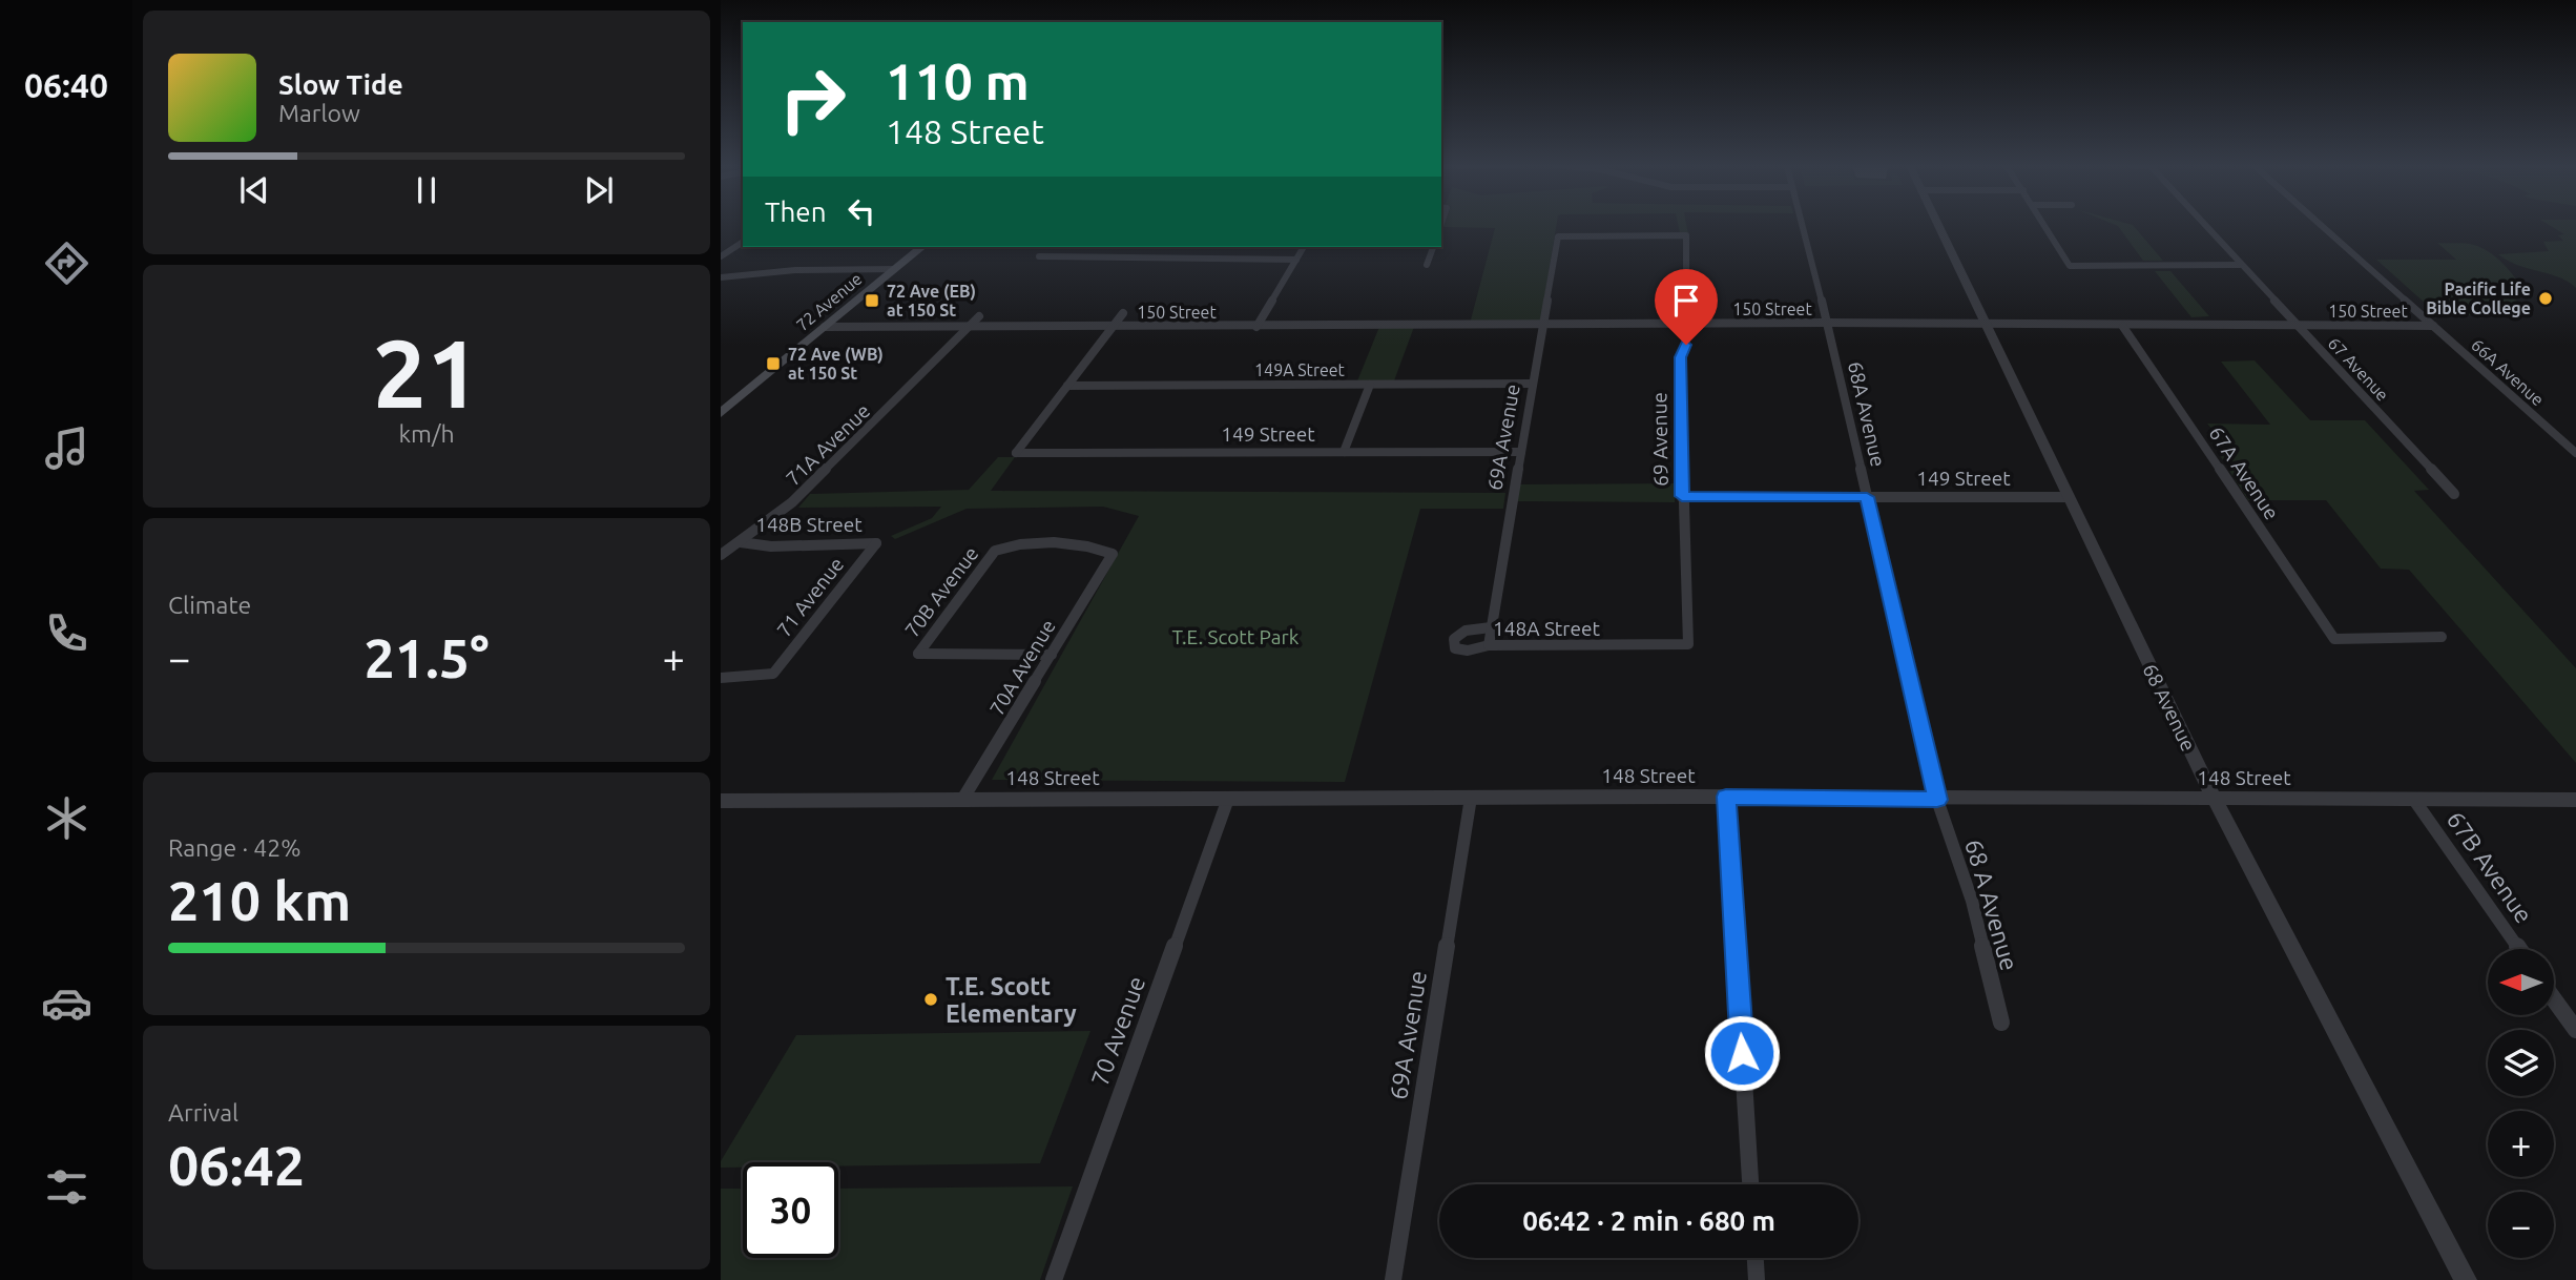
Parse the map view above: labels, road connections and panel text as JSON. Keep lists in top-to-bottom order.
{
  "streets": {
    "main road": ["72 Avenue"],
    "street": [
      "150 Street",
      "67 Avenue",
      "149A Street",
      "66A Avenue",
      "68A Avenue",
      "149 Street",
      "69A Avenue",
      "69 Avenue",
      "71A Avenue",
      "67A Avenue",
      "148B Street",
      "70B Avenue",
      "71 Avenue",
      "148A Street",
      "70A Avenue",
      "68 Avenue",
      "148 Street",
      "67B Avenue",
      "68 A Avenue",
      "70 Avenue"
    ]
  },
  "crossings": [
    ["72 Avenue", "150 Street"],
    ["150 Street", "67 Avenue"],
    ["150 Street", "66A Avenue"],
    ["150 Street", "68A Avenue"],
    ["150 Street", "69A Avenue"],
    ["150 Street", "69 Avenue"],
    ["150 Street", "71A Avenue"],
    ["150 Street", "67A Avenue"],
    ["150 Street", "68 Avenue"],
    ["149A Street", "149 Street"],
    ["149A Street", "69A Avenue"],
    ["68A Avenue", "149 Street"],
    ["68A Avenue", "148 Street"],
    ["68A Avenue", "68 A Avenue"],
    ["149 Street", "69A Avenue"],
    ["149 Street", "69 Avenue"],
    ["149 Street", "68 Avenue"],
    ["69A Avenue", "69 Avenue"],
    ["69A Avenue", "148A Street"],
    ["69A Avenue", "148 Street"],
    ["69 Avenue", "148A Street"],
    ["71A Avenue", "148B Street"],
    ["148B Street", "71 Avenue"],
    ["70B Avenue", "70A Avenue"],
    ["70A Avenue", "148 Street"],
    ["68 Avenue", "148 Street"],
    ["148 Street", "67B Avenue"],
    ["148 Street", "68 A Avenue"],
    ["148 Street", "70 Avenue"]
  ],
  "parks": ["T.E. Scott Park"],
  "places": {
    "other": ["Pacific Life Bible College", "T.E. Scott Elementary"],
    "transit": ["72 Ave (EB) at 150 St", "72 Ave (WB) at 150 St"]
  },
  "north": "left",
  "page": {
    "tabs": "06:40",
    "turn": ["110 m", "148 Street"],
    "song": ["Slow Tide", "Marlow"],
    "then": "Then",
    "tile": [
      ["21", "km/h"],
      "Climate",
      ["Range · 42%", "210 km"],
      ["Arrival", "06:42"]
    ],
    "heat": ["−", "21.5°", "+"],
    "map_buttons": ["+", "−"],
    "limit": "30",
    "trip": "06:42 · 2 min · 680 m"
  }
}
